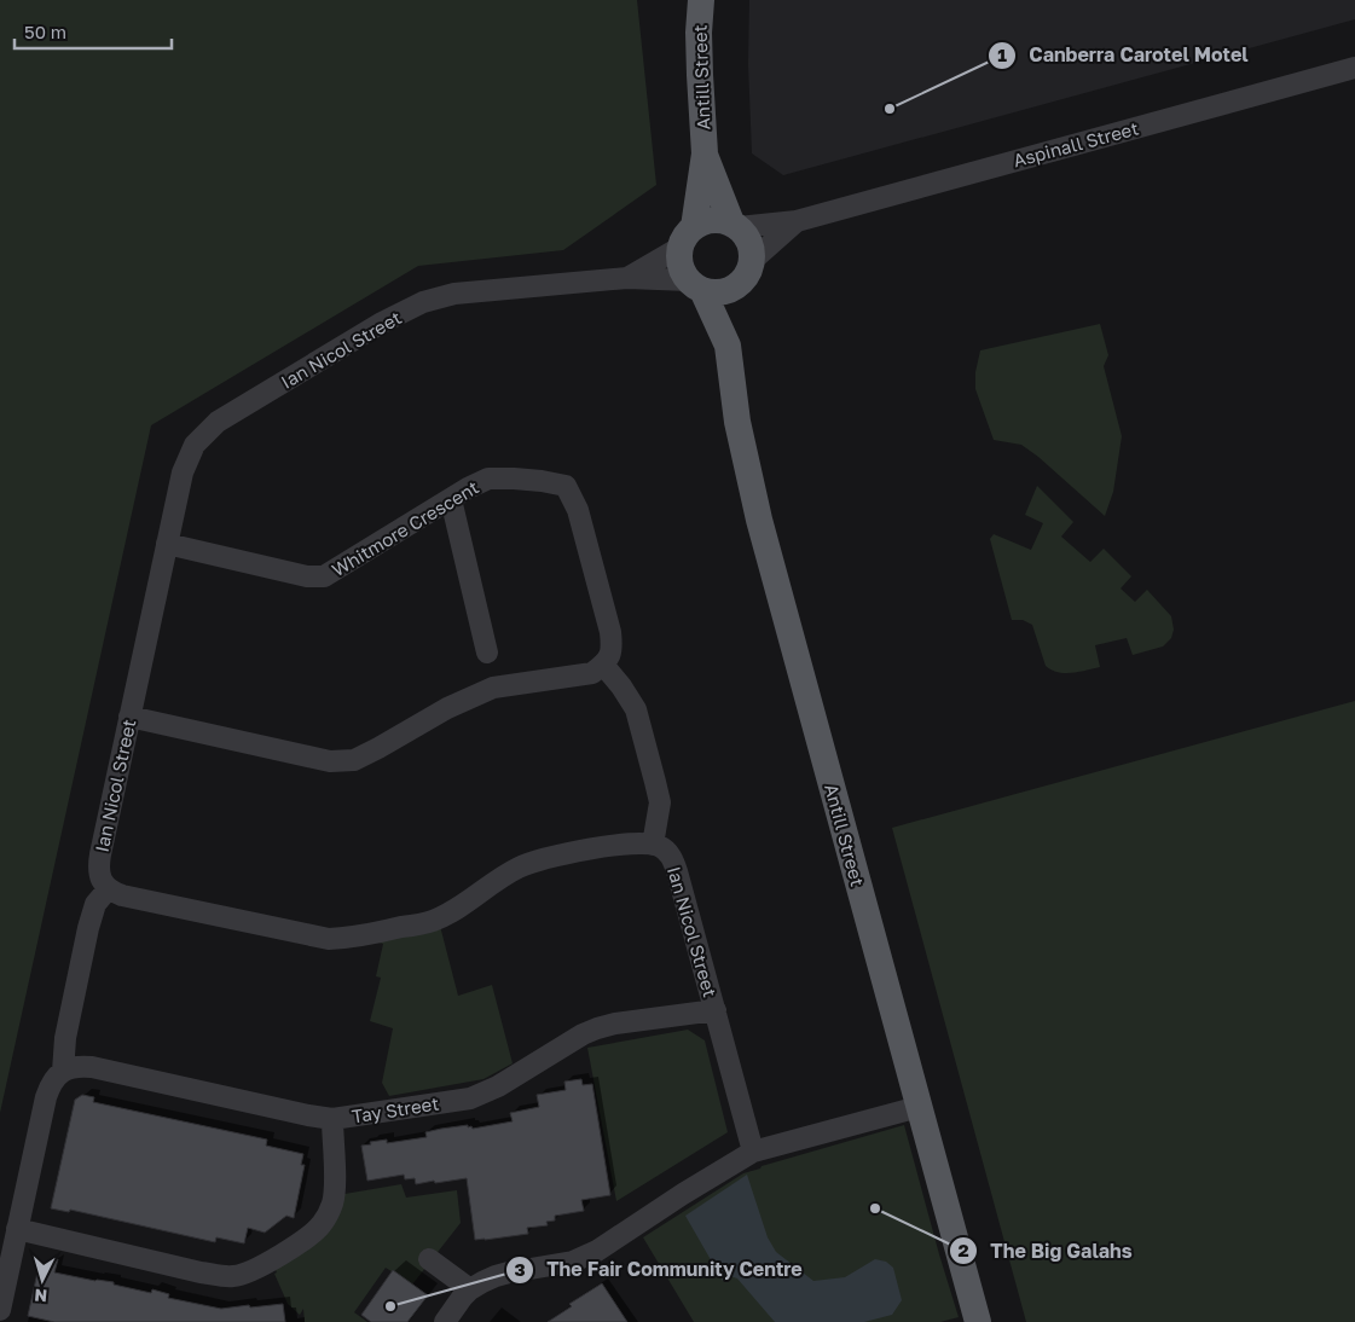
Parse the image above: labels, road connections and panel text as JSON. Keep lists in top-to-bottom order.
{
  "streets": {
    "main road": ["Antill Street"],
    "street": [
      "Aspinall Street",
      "Ian Nicol Street",
      "Whitmore Crescent",
      "Tay Street"
    ]
  },
  "crossings": [
    ["Antill Street", "Aspinall Street"],
    ["Antill Street", "Ian Nicol Street"],
    ["Aspinall Street", "Ian Nicol Street"],
    ["Ian Nicol Street", "Whitmore Crescent"],
    ["Ian Nicol Street", "Tay Street"]
  ],
  "places": ["Canberra Carotel Motel", "The Big Galahs", "The Fair Community Centre"],
  "scale_bar": "50 m",
  "north": "bottom"
}
